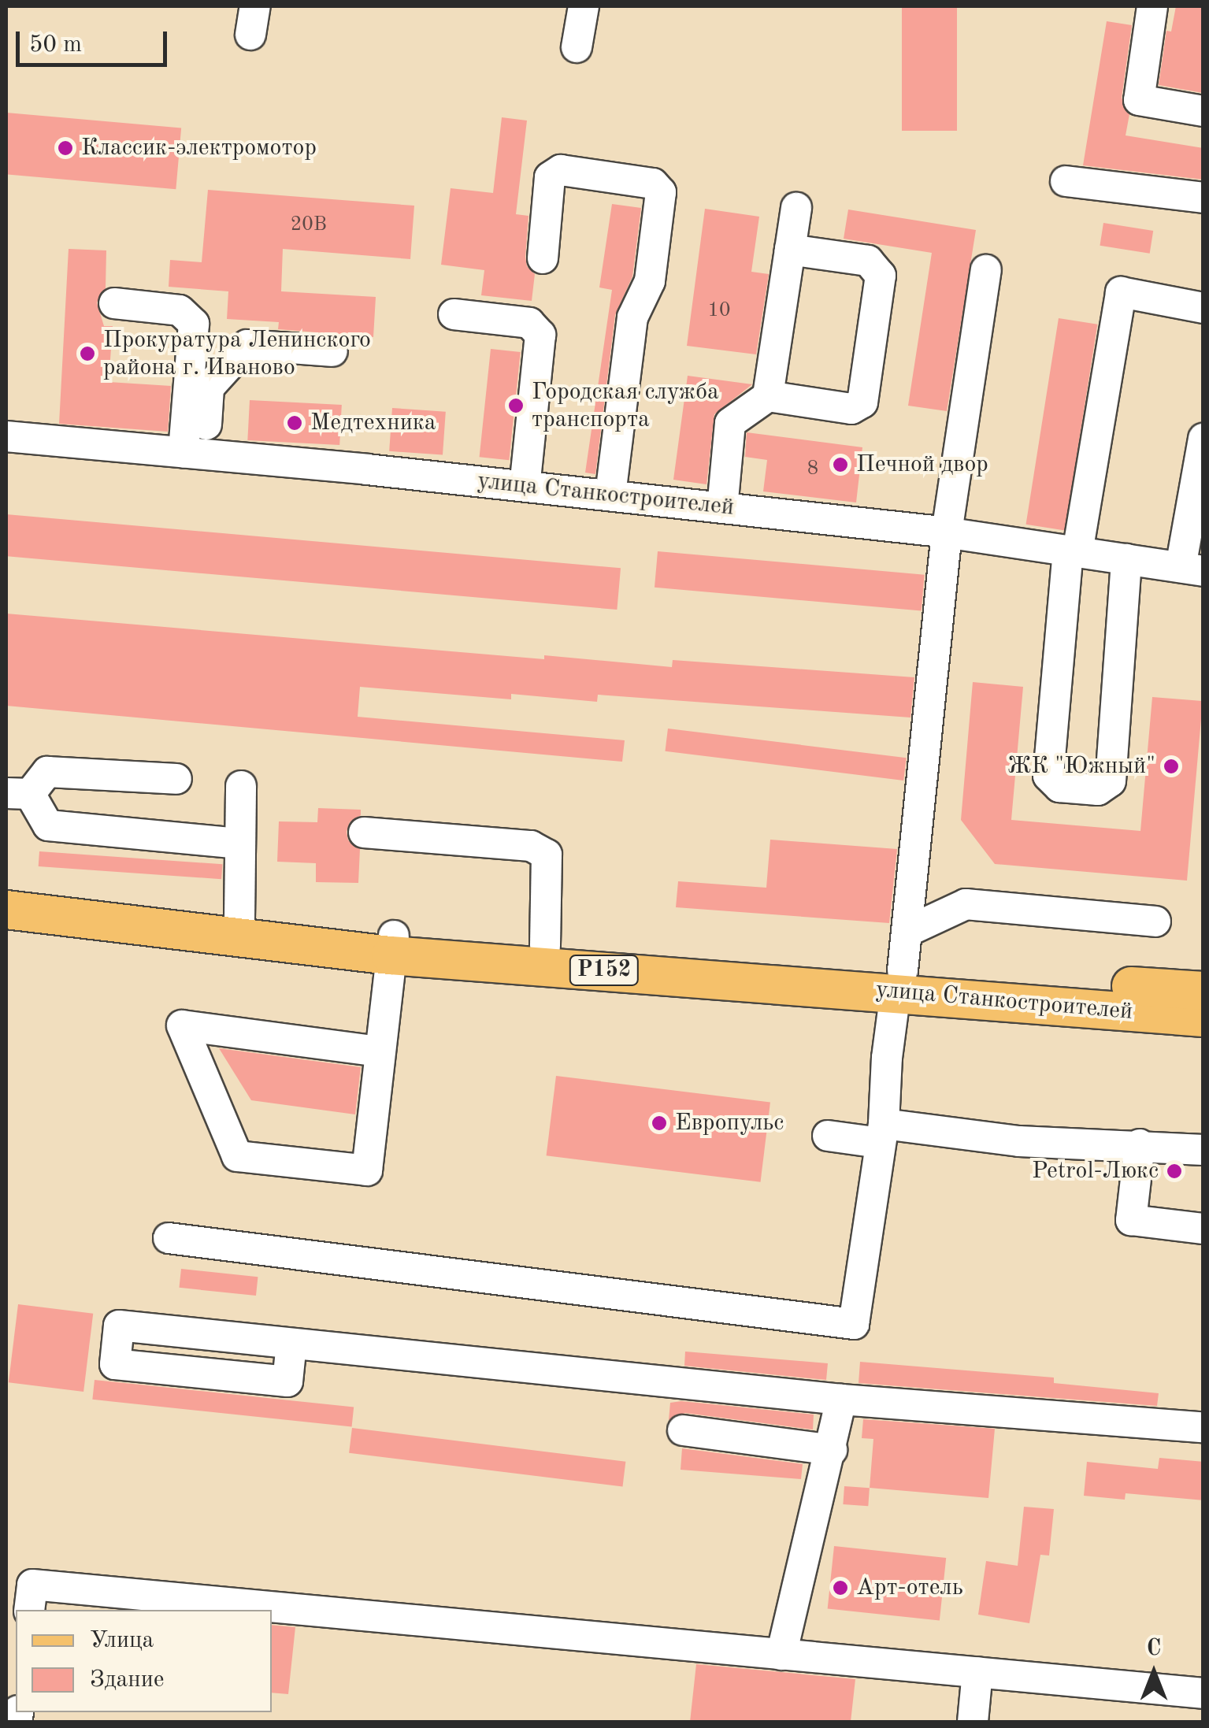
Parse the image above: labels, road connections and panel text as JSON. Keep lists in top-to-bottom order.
{
  "streets": {
    "main road": ["улица Станкостроителей", "Р152"]
  },
  "places": [
    "Классик-электромотор",
    "Прокуратура Ленинского района г. Иваново",
    "Городская служба транспорта",
    "Медтехника",
    "Печной двор",
    "ЖК \"Южный\"",
    "Европульс",
    "Petrol-Люкс",
    "Арт-отель"
  ],
  "house_numbers": ["20В", "10", "8"],
  "legend": ["Улица", "Здание"],
  "scale_bar": "50 m",
  "north": "top"
}
